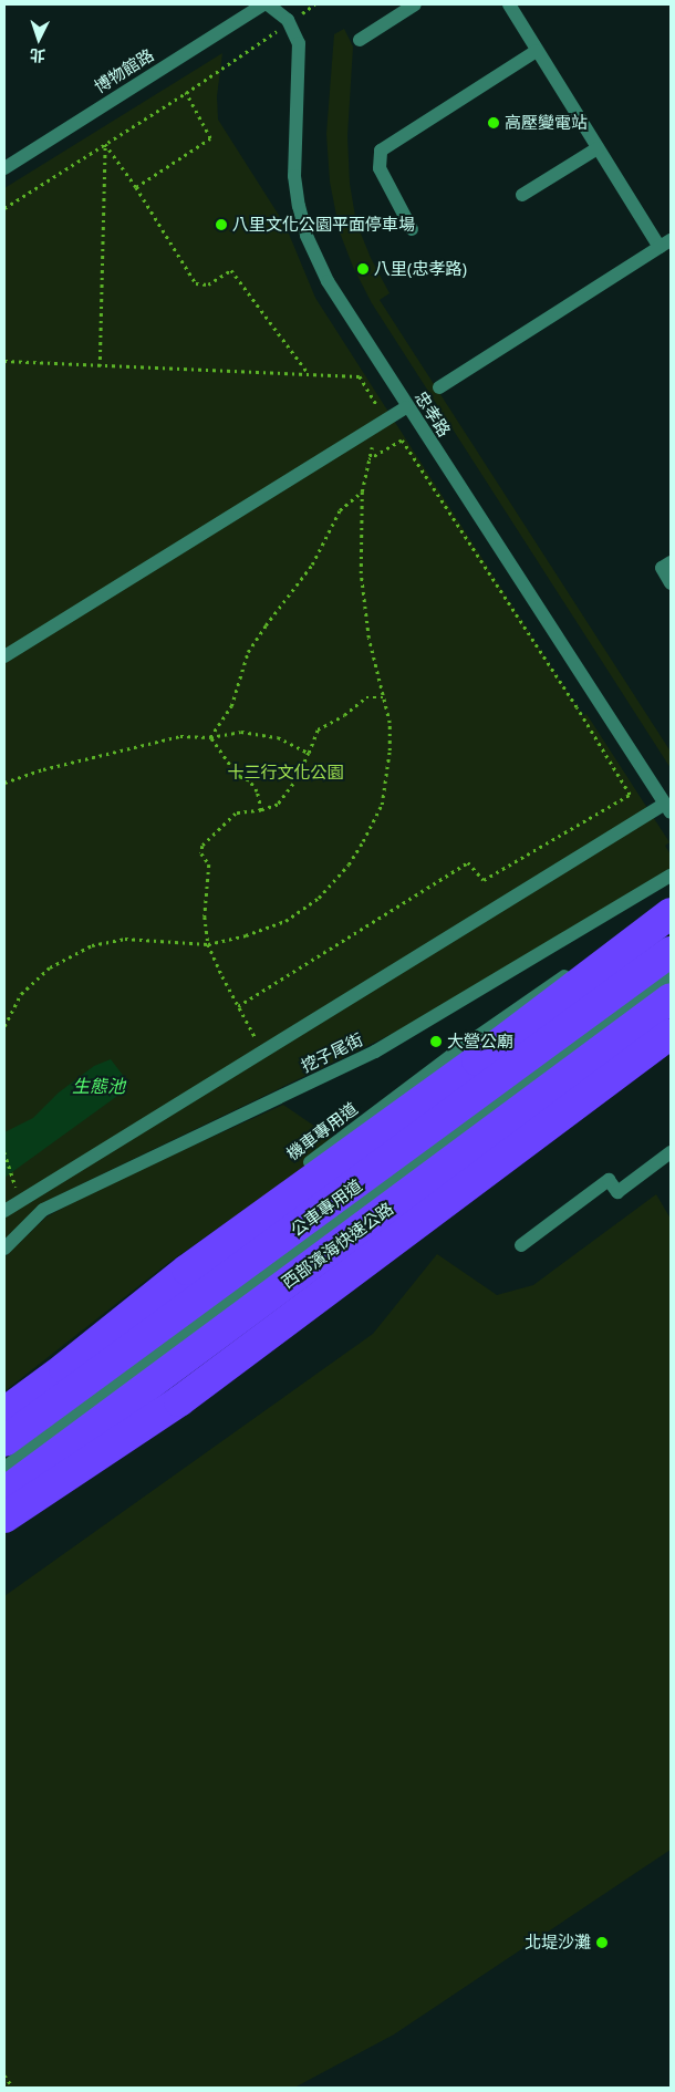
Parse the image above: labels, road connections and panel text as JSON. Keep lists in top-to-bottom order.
{
  "streets": {
    "highway": ["西部濱海快速公路"],
    "street": [
      "博物館路",
      "忠孝路",
      "挖子尾街",
      "機車專用道",
      "公車專用道"
    ]
  },
  "water": ["生態池"],
  "parks": ["十三行文化公園"],
  "places": [
    "高壓變電站",
    "八里文化公園平面停車場",
    "八里(忠孝路)",
    "大營公廟",
    "北堤沙灘"
  ],
  "north": "bottom"
}
